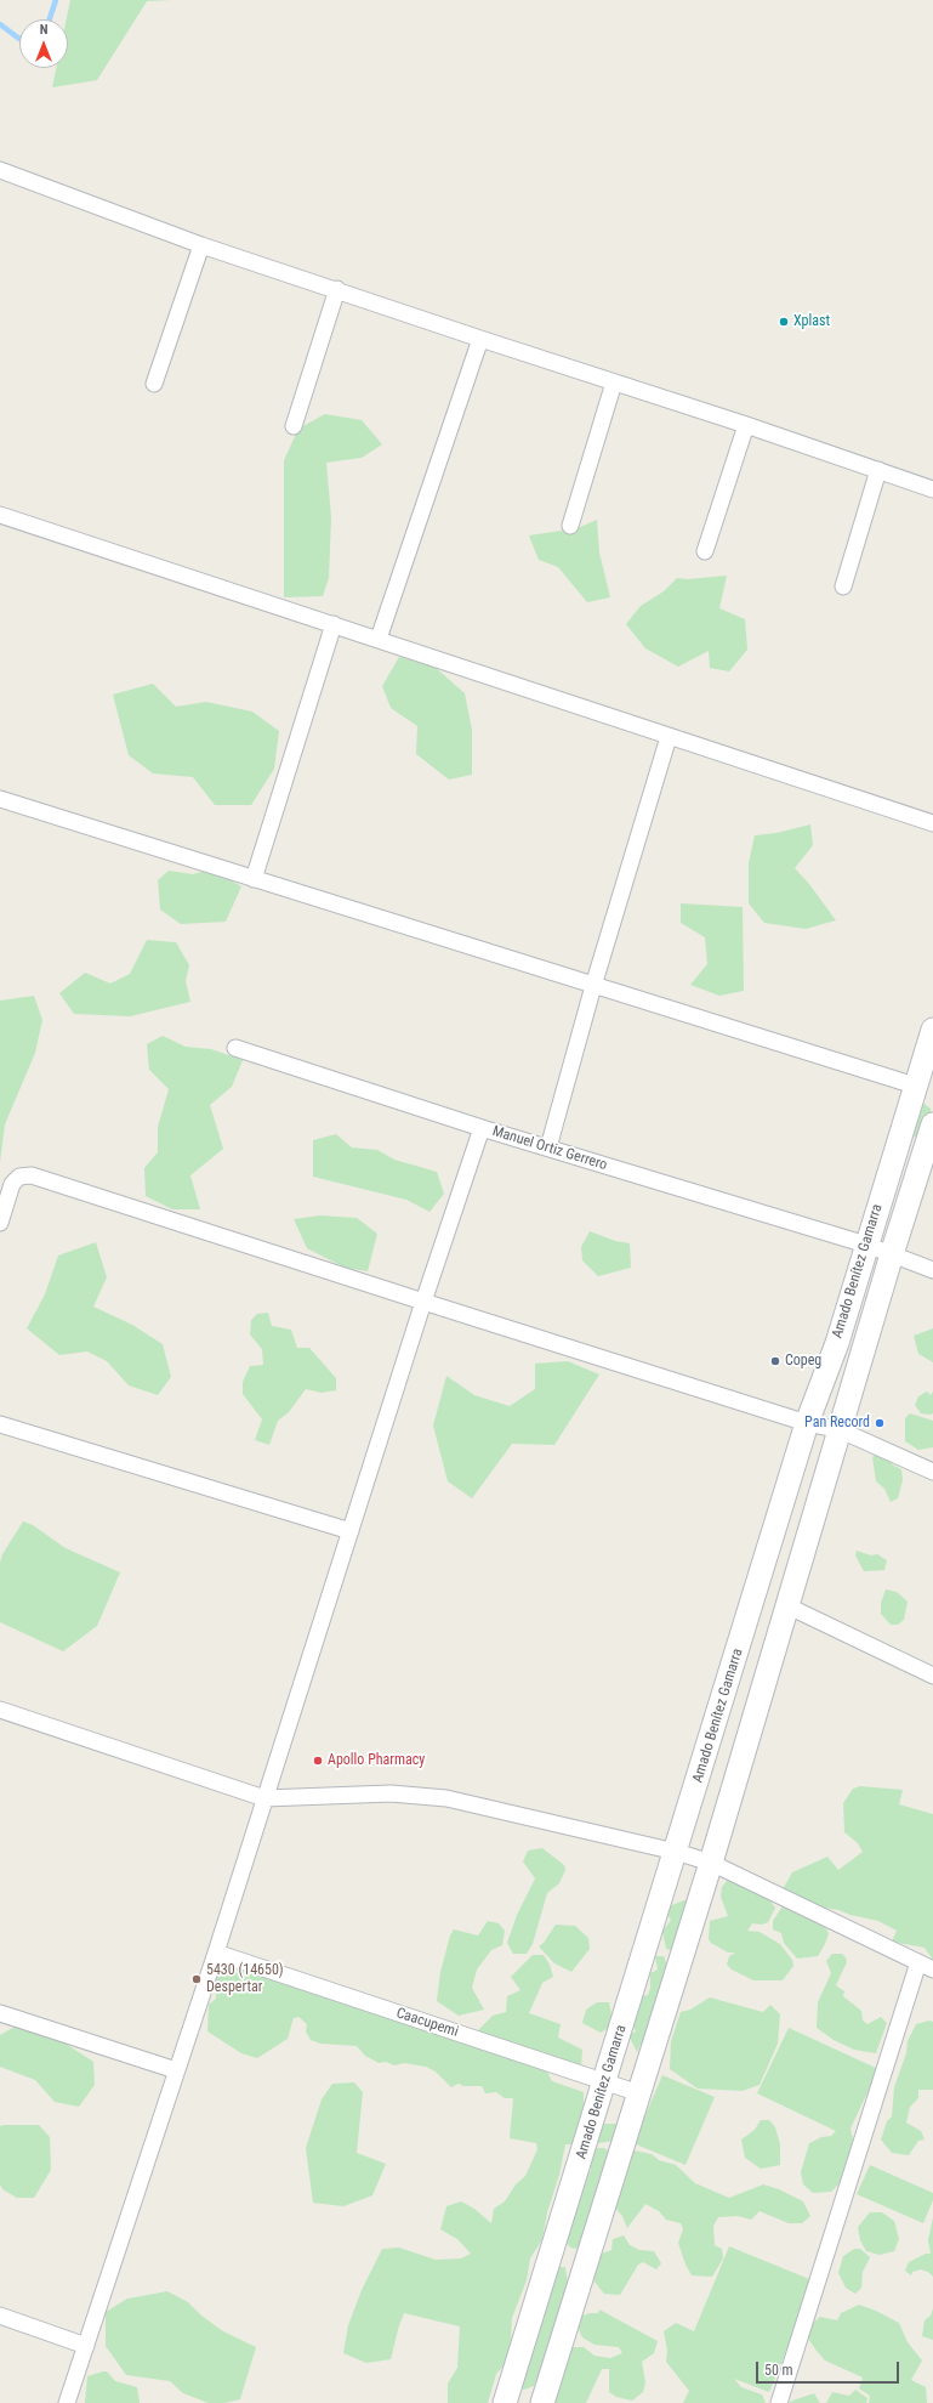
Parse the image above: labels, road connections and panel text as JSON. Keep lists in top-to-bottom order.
{
  "streets": {
    "main road": ["Amado Benítez Gamarra"],
    "street": ["Manuel Ortiz Gerrero", "Caacupemi"]
  },
  "crossings": [
    ["Manuel Ortiz Gerrero", "Amado Benítez Gamarra"],
    ["Amado Benítez Gamarra", "Caacupemi"]
  ],
  "places": [
    "Xplast",
    "Copeg",
    "Pan Record",
    "Apollo Pharmacy",
    "5430 (14650) Despertar"
  ],
  "scale_bar": "50 m",
  "north": "top"
}
